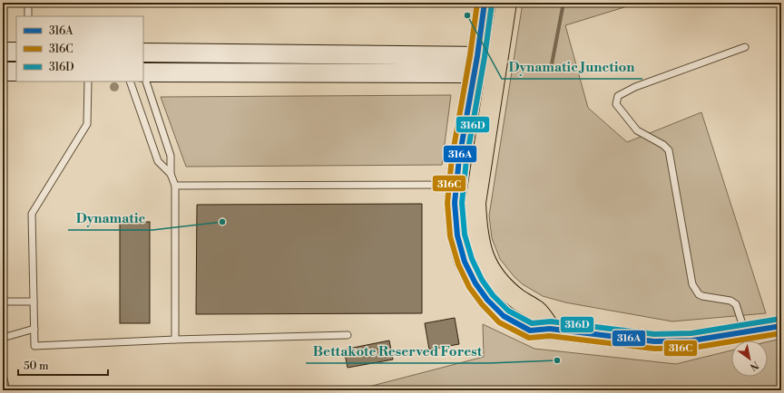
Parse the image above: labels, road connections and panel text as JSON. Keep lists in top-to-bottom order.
{
  "places": ["Dynamatic Junction", "Dynamatic", "Bettakote Reserved Forest"],
  "lines": ["transit line 316A", "transit line 316C", "transit line 316D"],
  "legend": ["316A", "316C", "316D"],
  "scale_bar": "50 m",
  "north": "bottom right"
}
